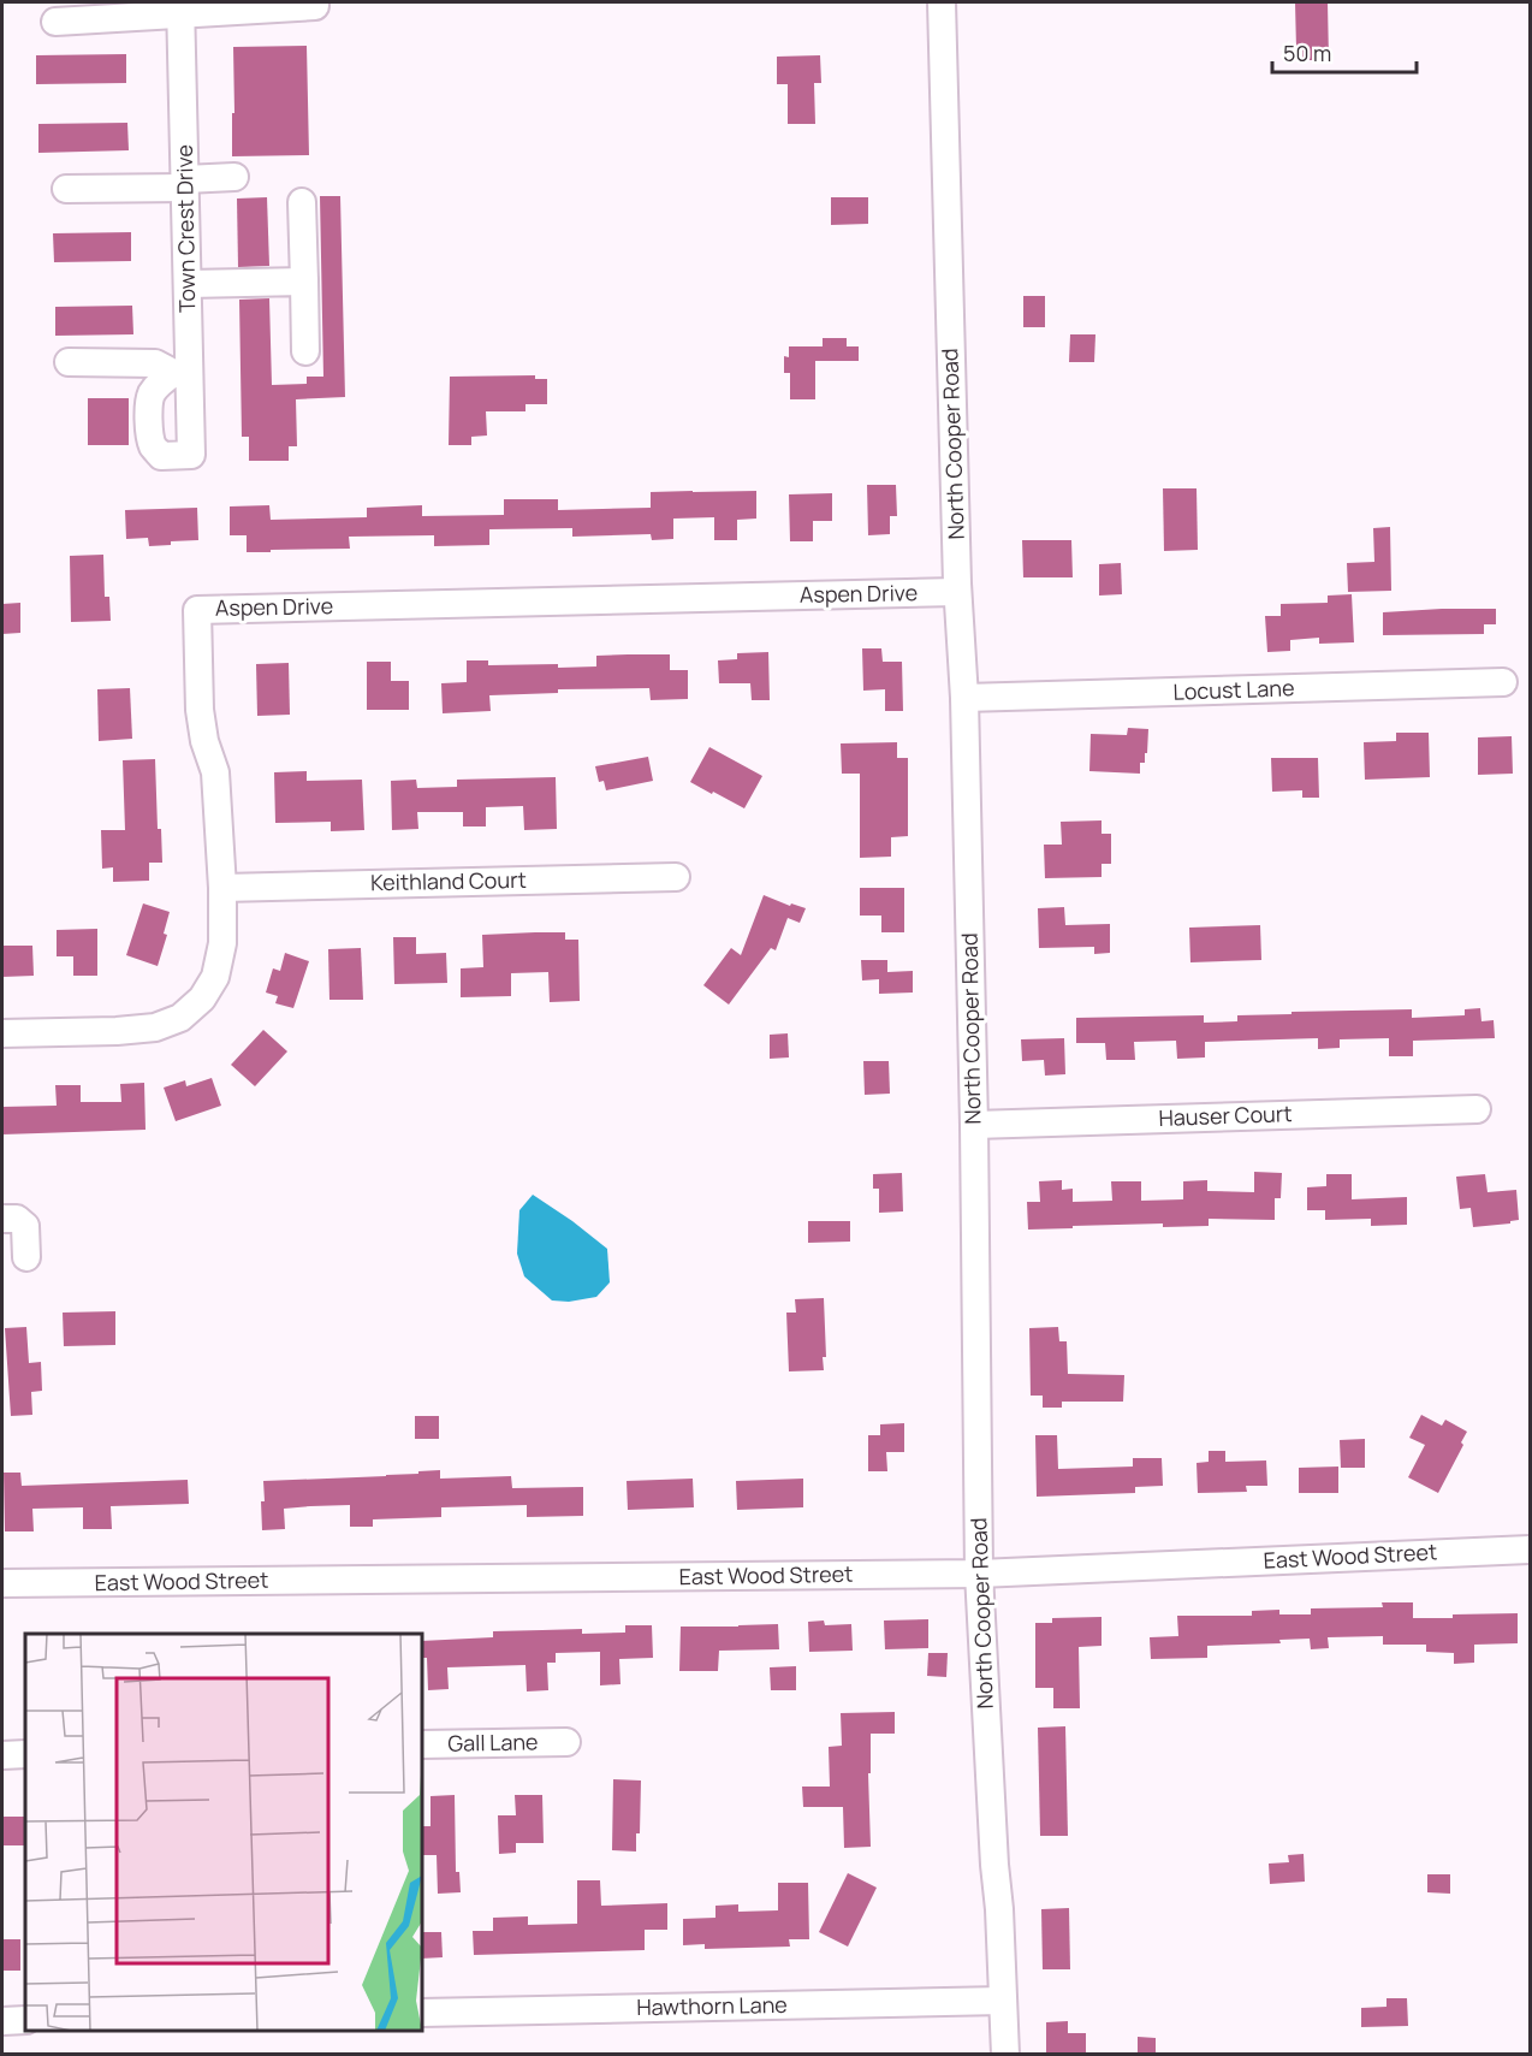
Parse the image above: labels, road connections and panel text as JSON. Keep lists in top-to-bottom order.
{
  "streets": {
    "street": [
      "Town Crest Drive",
      "North Cooper Road",
      "Aspen Drive",
      "Locust Lane",
      "Keithland Court",
      "Hauser Court",
      "East Wood Street",
      "Gall Lane",
      "Hawthorn Lane"
    ]
  },
  "crossings": [
    ["North Cooper Road", "Aspen Drive"],
    ["North Cooper Road", "Locust Lane"],
    ["North Cooper Road", "Hauser Court"],
    ["North Cooper Road", "East Wood Street"],
    ["North Cooper Road", "Hawthorn Lane"],
    ["Aspen Drive", "Keithland Court"]
  ],
  "scale_bar": "50 m"
}
